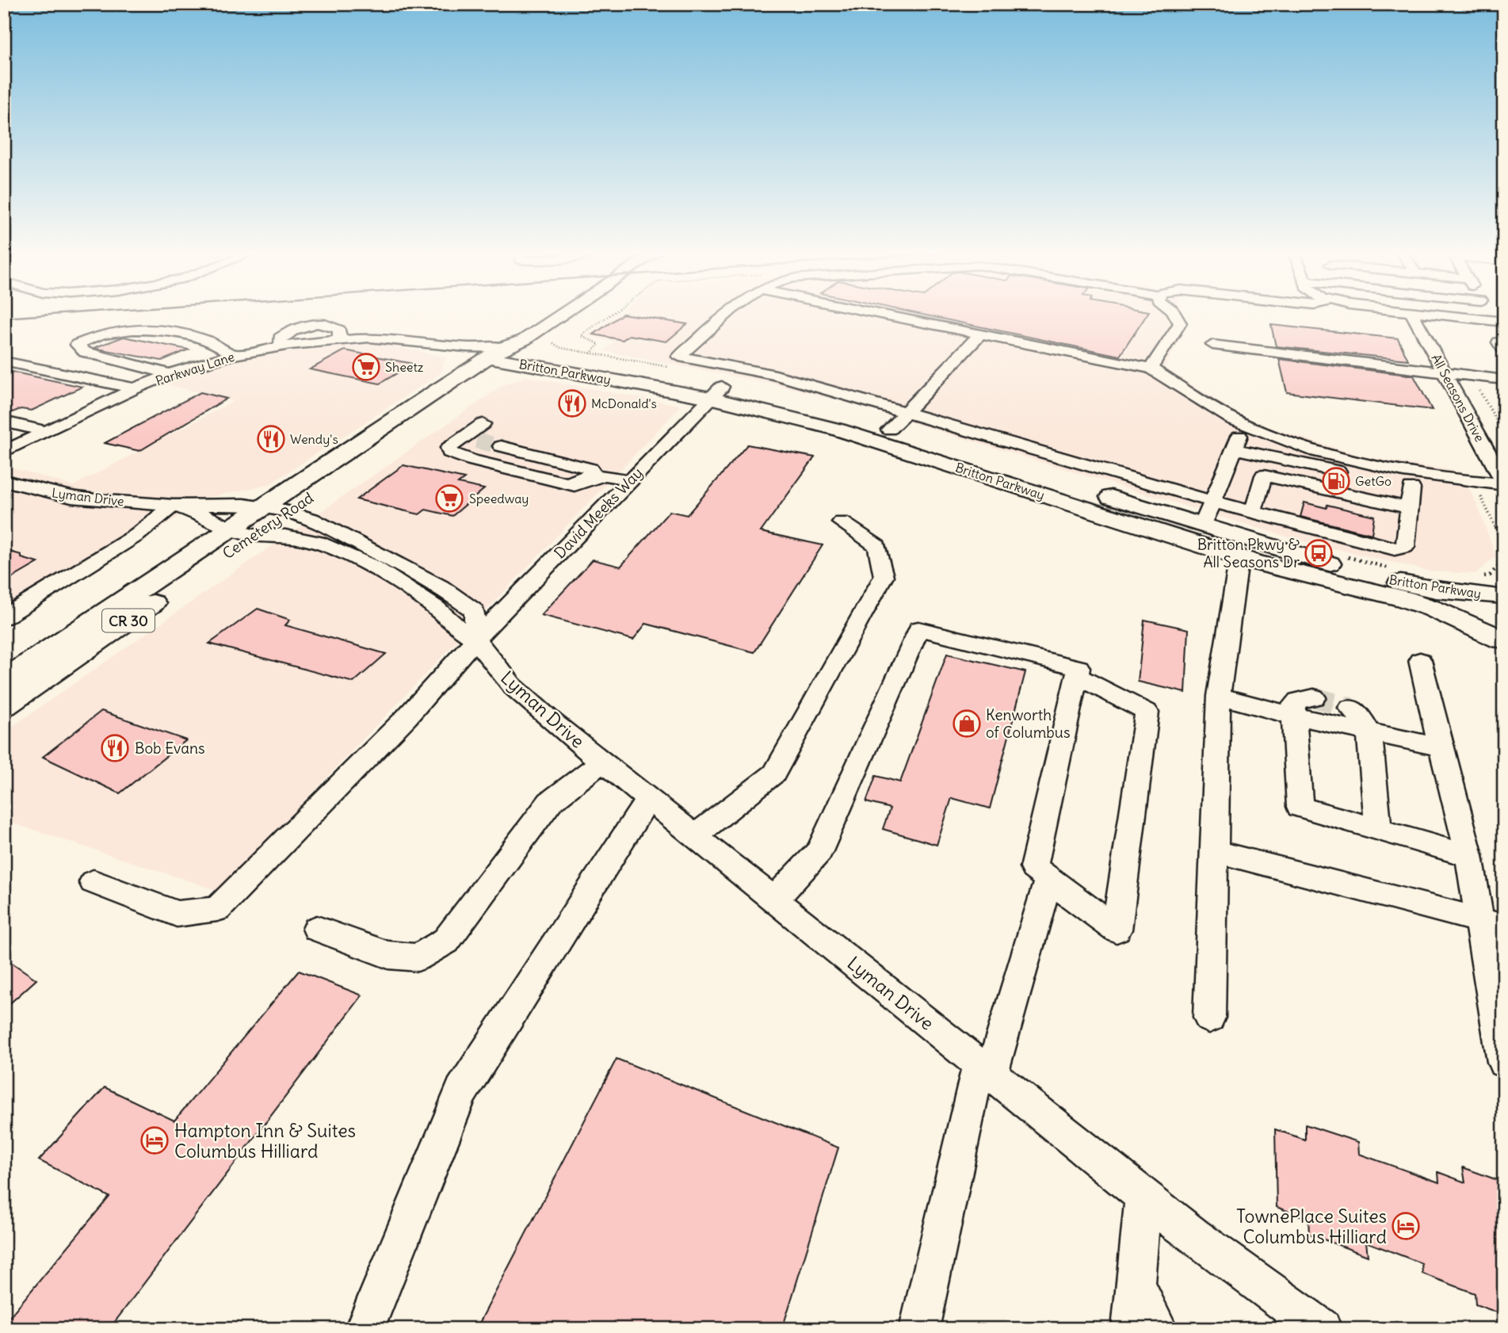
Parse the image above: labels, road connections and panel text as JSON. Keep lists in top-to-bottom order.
{
  "streets": {
    "main road": ["Britton Parkway", "Cemetery Road", "CR 30"],
    "street": [
      "Parkway Lane",
      "All Seasons Drive",
      "Lyman Drive",
      "David Meeks Way"
    ]
  },
  "crossings": [
    ["Parkway Lane", "Britton Parkway"],
    ["Parkway Lane", "Cemetery Road"],
    ["Britton Parkway", "David Meeks Way"],
    ["Britton Parkway", "Cemetery Road"],
    ["Lyman Drive", "David Meeks Way"],
    ["Lyman Drive", "Cemetery Road"]
  ],
  "places": {
    "supermarket": ["Sheetz", "Speedway"],
    "restaurant": ["McDonald's", "Wendy's", "Bob Evans"],
    "fuel station": ["GetGo"],
    "bus stop": ["Britton Pkwy & All Seasons Dr"],
    "shop": ["Kenworth of Columbus"],
    "hotel": ["Hampton Inn & Suites Columbus Hilliard", "TownePlace Suites Columbus Hilliard"]
  }
}
